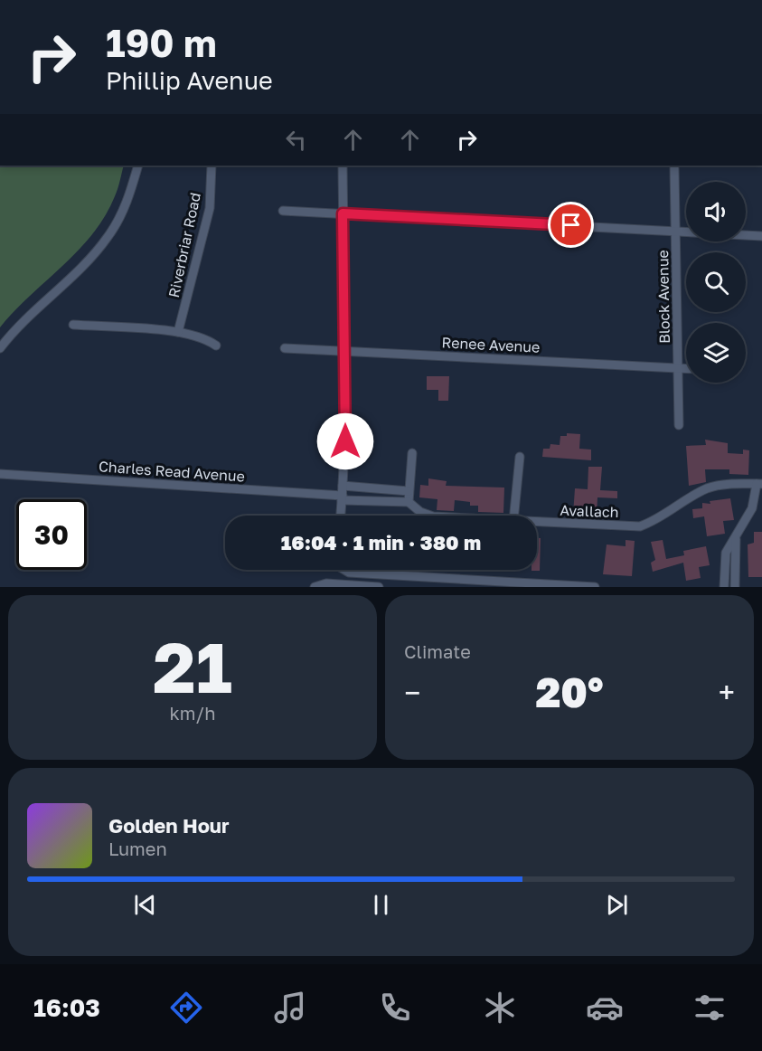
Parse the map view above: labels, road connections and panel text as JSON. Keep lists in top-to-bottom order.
{
  "streets": {
    "street": [
      "Riverbriar Road",
      "Block Avenue",
      "Renee Avenue",
      "Charles Read Avenue",
      "Avallach"
    ]
  },
  "crossings": [
    ["Block Avenue", "Renee Avenue"]
  ],
  "page": {
    "turn": ["190 m", "Phillip Avenue"],
    "limit": "30",
    "trip": "16:04 · 1 min · 380 m",
    "tile": [
      ["21", "km/h"],
      "Climate"
    ],
    "heat": ["−", "20°", "+"],
    "song": ["Golden Hour", "Lumen"],
    "tabs": "16:03"
  }
}
